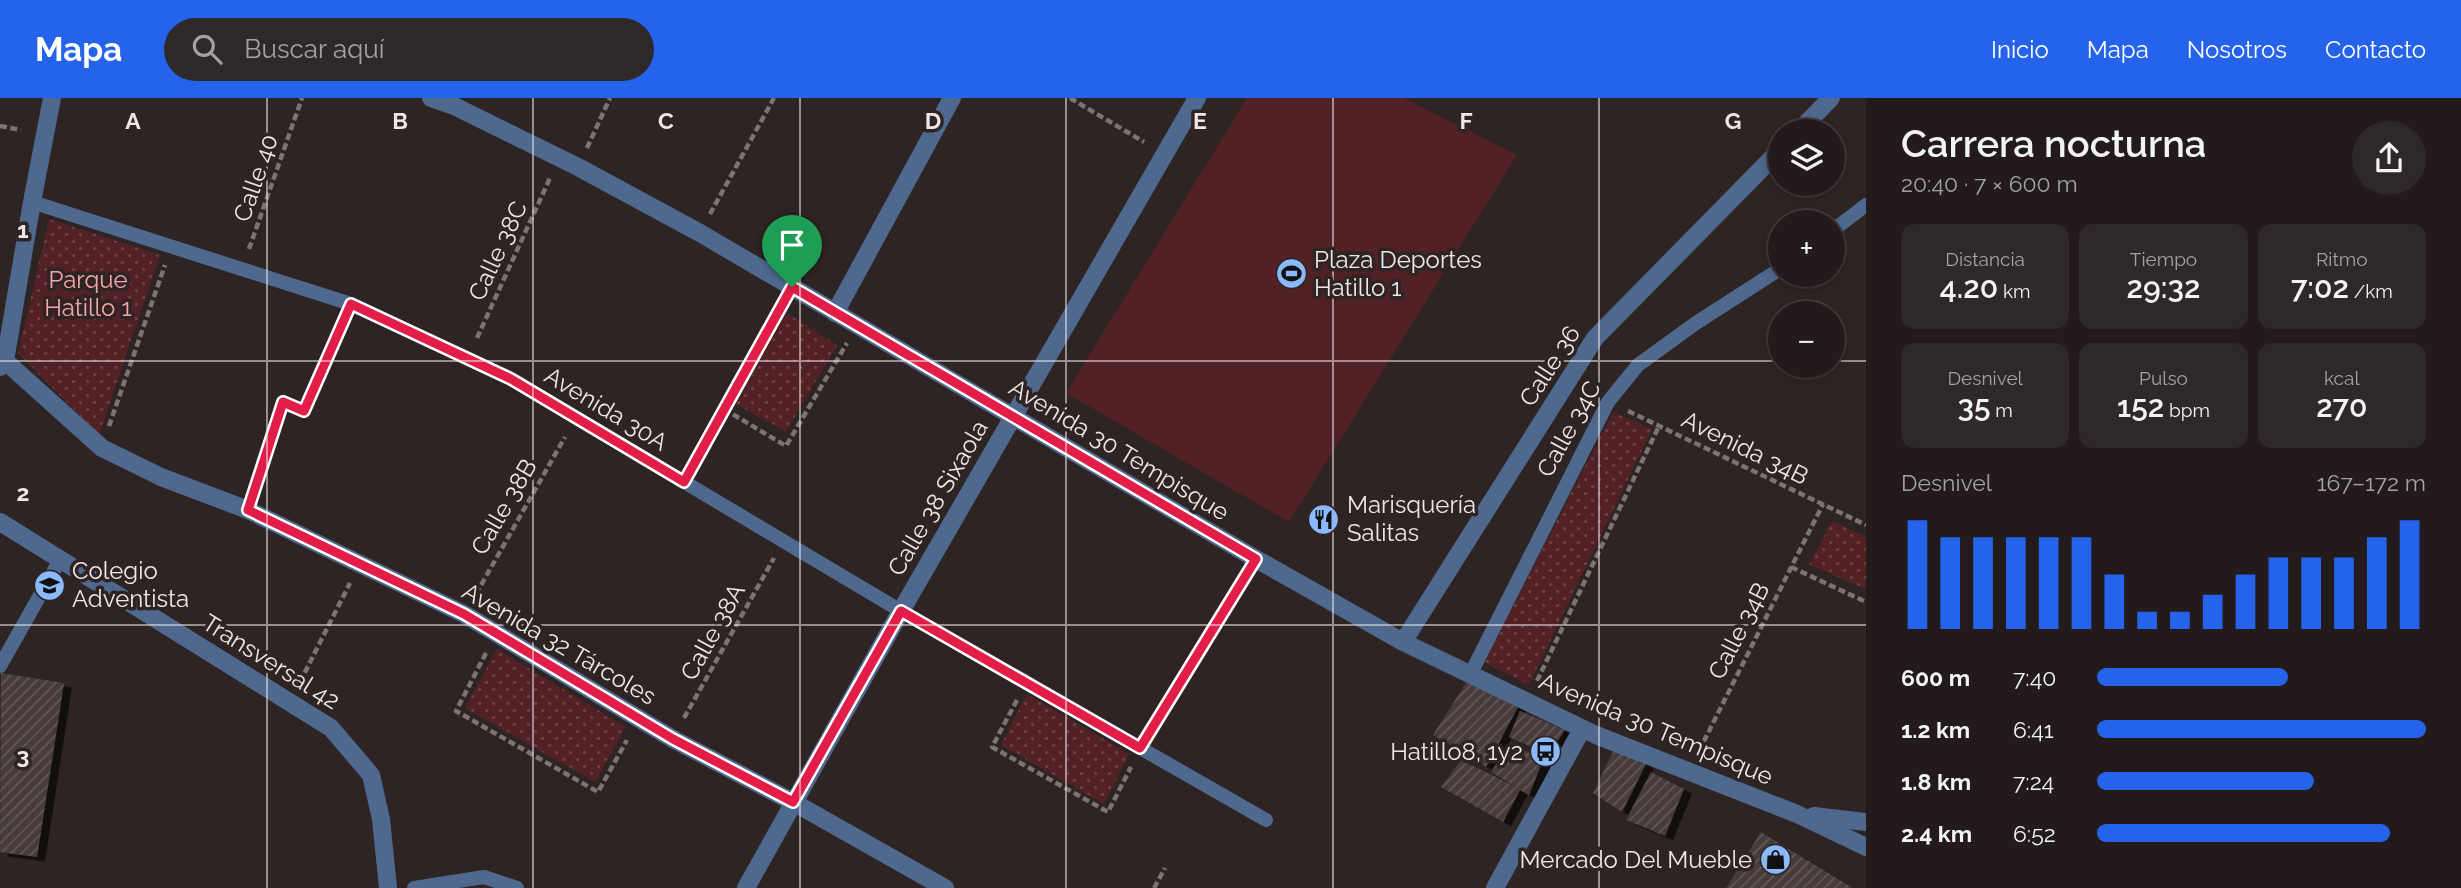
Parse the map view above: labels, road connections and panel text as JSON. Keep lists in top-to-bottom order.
{
  "streets": {
    "street": [
      "Calle 36",
      "Avenida 30 Tempisque",
      "Calle 38 Sixaola",
      "Avenida 32 Tárcoles",
      "Transversal 42"
    ],
    "lane": ["Avenida 30A", "Calle 34C"],
    "path": [
      "Calle 40",
      "Calle 38C",
      "Avenida 34B",
      "Calle 38B",
      "Calle 34B",
      "Calle 38A"
    ]
  },
  "crossings": [
    ["Calle 40", "Avenida 30A"],
    ["Calle 38C", "Avenida 30A"],
    ["Calle 38C", "Avenida 30 Tempisque"],
    ["Calle 36", "Avenida 30 Tempisque"],
    ["Avenida 30A", "Calle 38 Sixaola"],
    ["Avenida 30A", "Calle 38B"],
    ["Avenida 30A", "Calle 38A"],
    ["Calle 34C", "Avenida 34B"],
    ["Calle 34C", "Avenida 30 Tempisque"],
    ["Avenida 34B", "Calle 34B"],
    ["Avenida 30 Tempisque", "Calle 38 Sixaola"],
    ["Avenida 30 Tempisque", "Calle 34B"],
    ["Calle 38 Sixaola", "Avenida 32 Tárcoles"],
    ["Calle 38B", "Avenida 32 Tárcoles"],
    ["Calle 38A", "Avenida 32 Tárcoles"]
  ],
  "parks": ["Parque Hatillo 1"],
  "places": {
    "sports": ["Plaza Deportes Hatillo 1"],
    "restaurant": ["Marisquería Salitas"],
    "school or university": ["Colegio Adventista"],
    "bus stop": ["Hatillo8, 1y2"],
    "shop": ["Mercado Del Mueble"]
  },
  "page": {
    "header": "Mapa",
    "search": "Buscar aquí",
    "nav": [
      "Inicio",
      "Mapa",
      "Nosotros",
      "Contacto"
    ],
    "heading": ["Carrera nocturna", "20:40 · 7 × 600 m"],
    "map_buttons": ["+", "−"],
    "stats": [
      ["Distancia", "4.20 km"],
      ["Tiempo", "29:32"],
      ["Ritmo", "7:02 /km"],
      ["Desnivel", "35 m"],
      ["Pulso", "152 bpm"],
      ["kcal", "270"]
    ],
    "chart": ["Desnivel", "167–172 m"],
    "list": [
      {
        "name": "600 m",
        "note": "7:40"
      },
      {
        "name": "1.2 km",
        "note": "6:41"
      },
      {
        "name": "1.8 km",
        "note": "7:24"
      },
      {
        "name": "2.4 km",
        "note": "6:52"
      }
    ]
  },
  "grid": {
    "columns": [
      "A",
      "B",
      "C",
      "D",
      "E",
      "F",
      "G"
    ],
    "rows": ["1", "2", "3"]
  }
}
